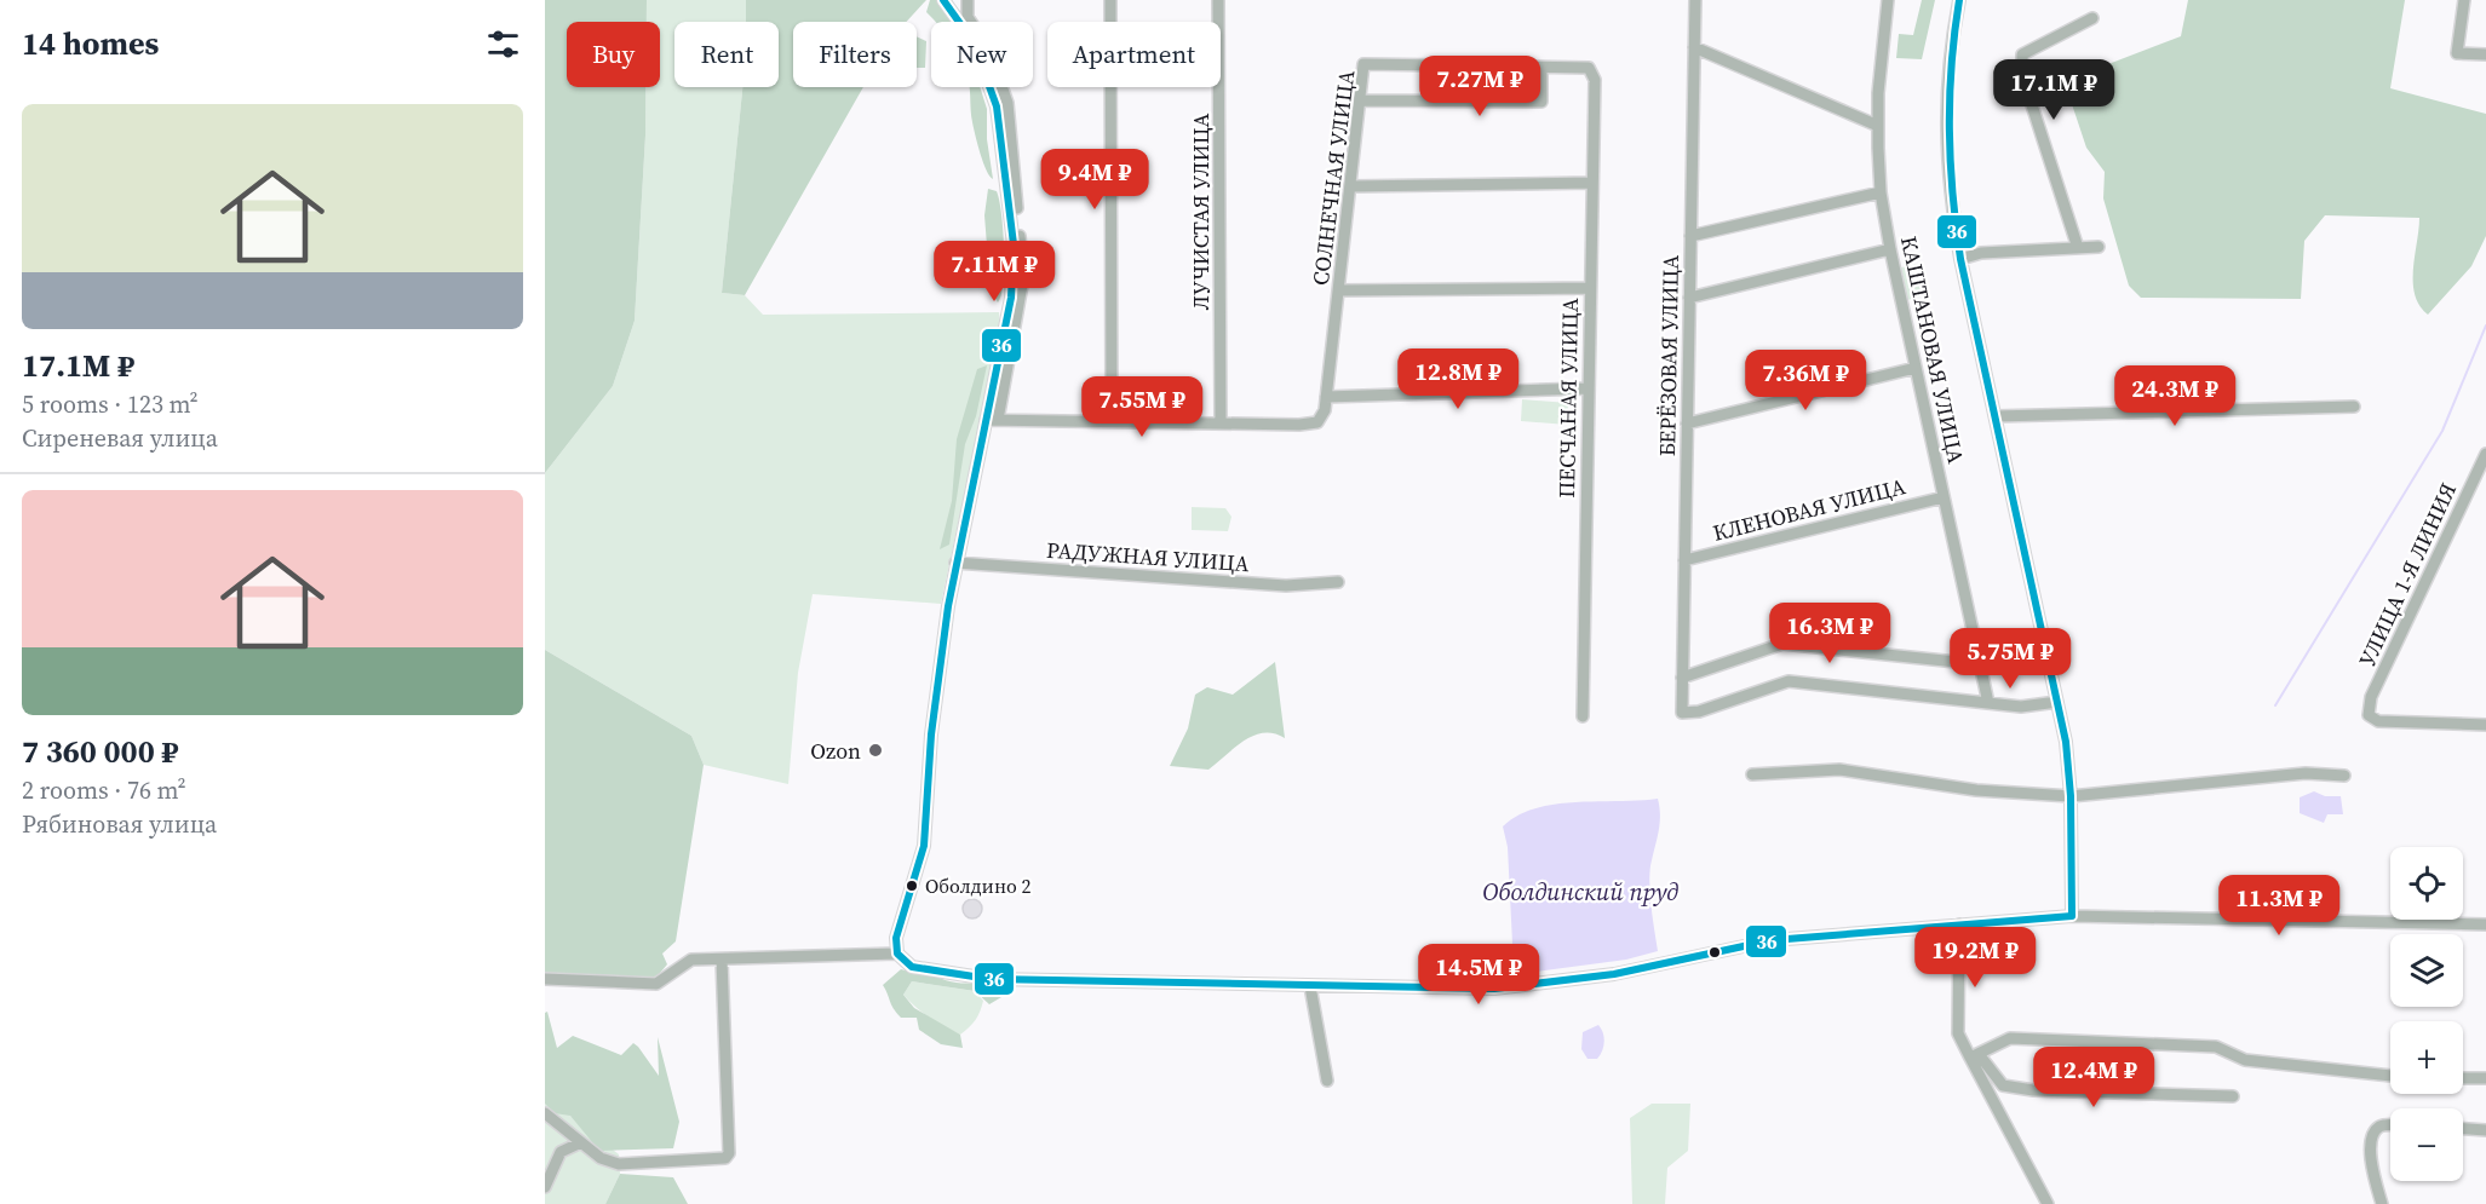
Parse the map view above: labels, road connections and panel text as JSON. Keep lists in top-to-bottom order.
{
  "streets": {
    "street": [
      "СОЛНЕЧНАЯ УЛИЦА",
      "ЛУЧИСТАЯ УЛИЦА",
      "КАШТАНОВАЯ УЛИЦА",
      "БЕРЁЗОВАЯ УЛИЦА",
      "ПЕСЧАНАЯ УЛИЦА",
      "КЛЕНОВАЯ УЛИЦА",
      "РАДУЖНАЯ УЛИЦА",
      "УЛИЦА 1-Я ЛИНИЯ"
    ]
  },
  "crossings": [
    ["СОЛНЕЧНАЯ УЛИЦА", "ЛУЧИСТАЯ УЛИЦА"],
    ["СОЛНЕЧНАЯ УЛИЦА", "ПЕСЧАНАЯ УЛИЦА"],
    ["КАШТАНОВАЯ УЛИЦА", "БЕРЁЗОВАЯ УЛИЦА"],
    ["КАШТАНОВАЯ УЛИЦА", "КЛЕНОВАЯ УЛИЦА"],
    ["БЕРЁЗОВАЯ УЛИЦА", "КЛЕНОВАЯ УЛИЦА"]
  ],
  "water": ["Оболдинский пруд"],
  "places": ["Ozon", "Оболдино 2"],
  "lines": ["transit line 36"],
  "page": {
    "heading": "14 homes",
    "chip": [
      "Buy",
      "Rent",
      "Filters",
      "New",
      "Apartment"
    ],
    "price": [
      "7.27M ₽",
      "17.1M ₽",
      "9.4M ₽",
      "7.11M ₽",
      "12.8M ₽",
      "7.36M ₽",
      "24.3M ₽",
      "7.55M ₽",
      "16.3M ₽",
      "5.75M ₽",
      "11.3M ₽",
      "19.2M ₽",
      "14.5M ₽",
      "12.4M ₽"
    ],
    "list": [
      {
        "name": "17.1M ₽",
        "note": "5 rooms · 123 m² · Сиреневая улица"
      },
      {
        "name": "7 360 000 ₽",
        "note": "2 rooms · 76 m² · Рябиновая улица"
      }
    ],
    "map_buttons": ["+", "−"]
  }
}
